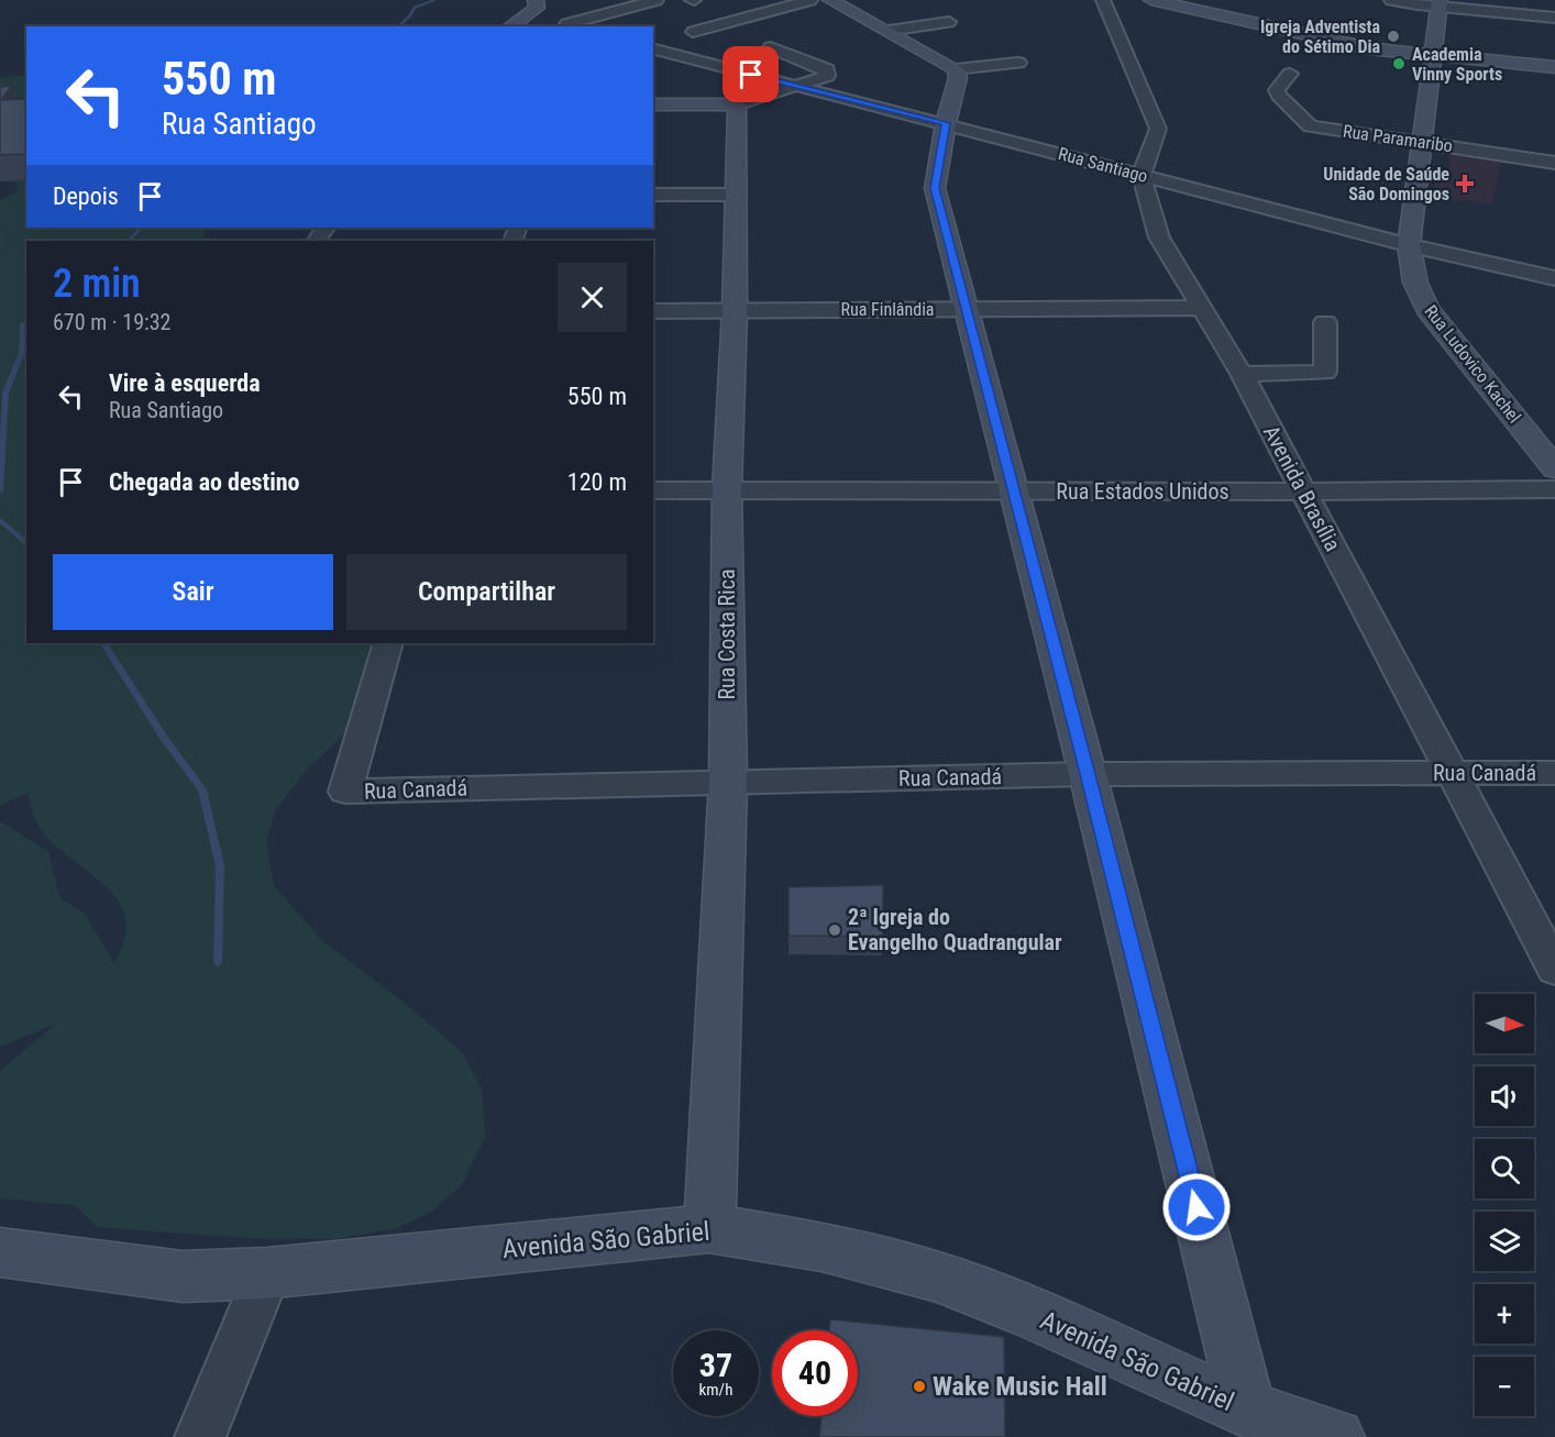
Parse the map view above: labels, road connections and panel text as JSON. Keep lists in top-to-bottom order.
{
  "streets": {
    "street": [
      "Rua Paramaribo",
      "Rua Santiago",
      "Rua Finlândia",
      "Rua Ludovico Kachel",
      "Avenida Brasília",
      "Rua Estados Unidos",
      "Rua Costa Rica",
      "Rua Canadá",
      "Avenida São Gabriel"
    ]
  },
  "crossings": [
    ["Rua Paramaribo", "Rua Ludovico Kachel"],
    ["Rua Santiago", "Rua Ludovico Kachel"],
    ["Rua Santiago", "Avenida Brasília"],
    ["Rua Finlândia", "Avenida Brasília"],
    ["Rua Finlândia", "Rua Costa Rica"],
    ["Avenida Brasília", "Rua Estados Unidos"],
    ["Avenida Brasília", "Rua Canadá"],
    ["Rua Estados Unidos", "Rua Costa Rica"],
    ["Rua Costa Rica", "Rua Canadá"],
    ["Rua Costa Rica", "Avenida São Gabriel"]
  ],
  "places": {
    "other": [
      "Igreja Adventista do Sétimo Dia",
      "Academia Vinny Sports",
      "2ª Igreja do Evangelho Quadrangular",
      "Wake Music Hall"
    ],
    "health": ["Unidade de Saúde São Domingos"]
  },
  "north": "right",
  "page": {
    "turn": ["550 m", "Rua Santiago"],
    "then": "Depois",
    "heading": ["2 min", "670 m · 19:32"],
    "list": [
      {
        "name": "Vire à esquerda",
        "note": "Rua Santiago",
        "value": "550 m"
      },
      {
        "name": "Chegada ao destino",
        "value": "120 m"
      }
    ],
    "buttons": ["Sair", "Compartilhar"],
    "map_buttons": ["+", "−"],
    "speed": "37 km/h",
    "limit": "40"
  }
}
